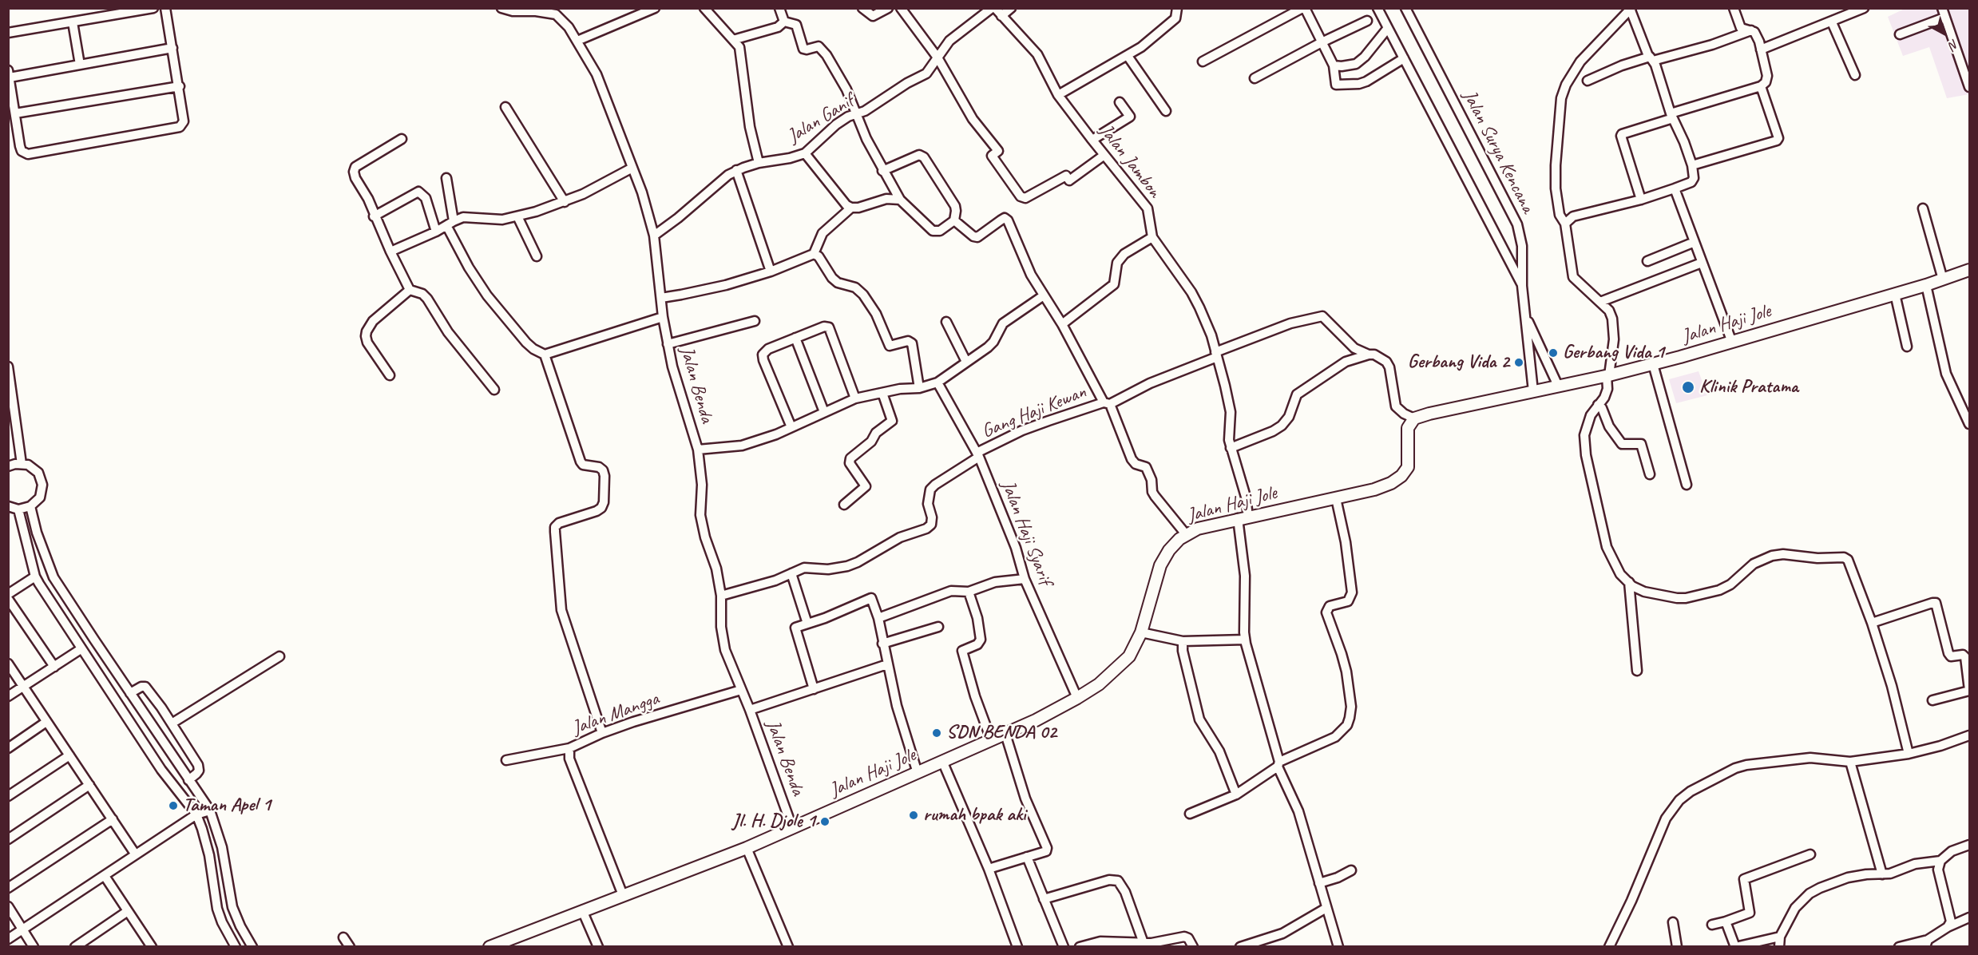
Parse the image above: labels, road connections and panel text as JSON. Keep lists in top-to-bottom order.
{
  "streets": {
    "main road": ["Jalan Haji Jole"],
    "street": [
      "Jalan Ganif",
      "Jalan Surya Kencana",
      "Jalan Jambon",
      "Jalan Benda",
      "Gang Haji Kewan",
      "Jalan Haji Syarif",
      "Jalan Mangga"
    ]
  },
  "crossings": [
    ["Jalan Ganif", "Jalan Jambon"],
    ["Jalan Ganif", "Jalan Benda"],
    ["Jalan Surya Kencana", "Jalan Haji Jole"],
    ["Jalan Jambon", "Jalan Haji Jole"],
    ["Jalan Jambon", "Gang Haji Kewan"],
    ["Jalan Haji Jole", "Jalan Benda"],
    ["Jalan Haji Jole", "Jalan Haji Syarif"],
    ["Jalan Haji Jole", "Jalan Mangga"],
    ["Jalan Benda", "Jalan Mangga"],
    ["Gang Haji Kewan", "Jalan Haji Syarif"]
  ],
  "places": [
    "Gerbang Vida 1",
    "Gerbang Vida 2",
    "Klinik Pratama",
    "SDN BENDA 02",
    "Taman Apel 1",
    "rumah bpak aki",
    "Jl. H. Djole 1"
  ],
  "north": "bottom right"
}
